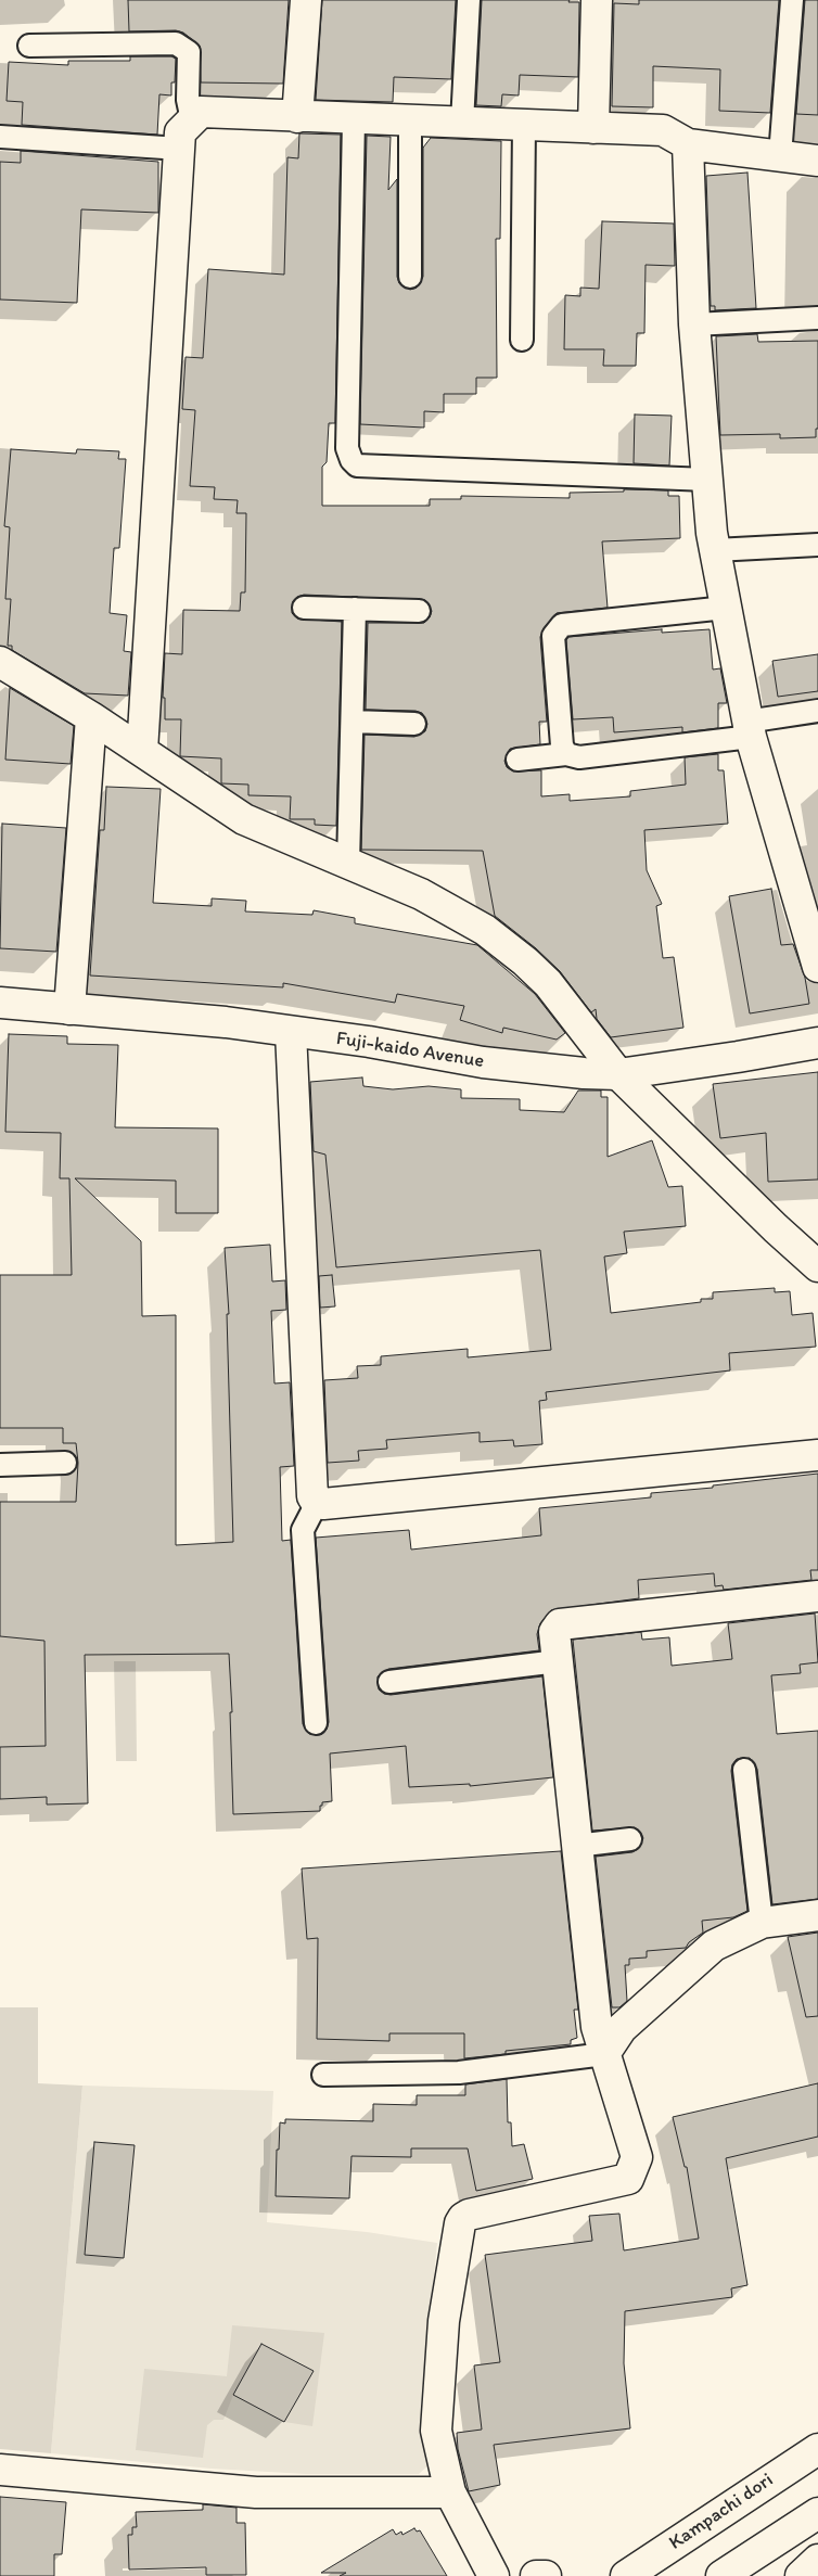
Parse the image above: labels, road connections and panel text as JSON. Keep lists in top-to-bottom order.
{
  "streets": {
    "street": ["Fuji-kaido Avenue", "Kampachi dori"]
  }
}
